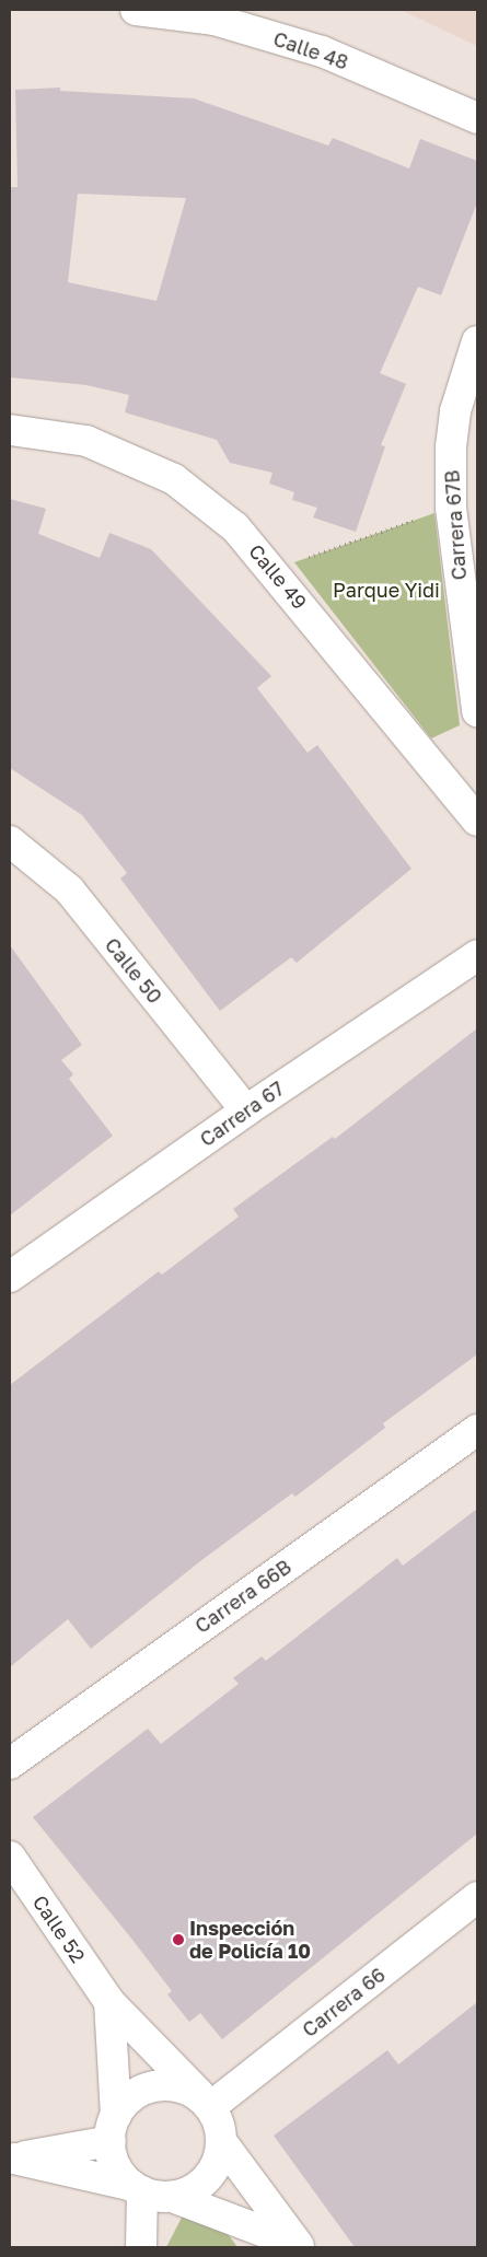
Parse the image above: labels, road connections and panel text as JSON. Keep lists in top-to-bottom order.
{
  "streets": {
    "street": [
      "Calle 48",
      "Carrera 67B",
      "Calle 49",
      "Calle 50",
      "Carrera 67",
      "Carrera 66B",
      "Calle 52",
      "Carrera 66"
    ]
  },
  "crossings": [
    ["Calle 50", "Carrera 67"],
    ["Calle 52", "Carrera 66"]
  ],
  "parks": ["Parque Yidi"],
  "places": ["Inspección de Policía 10"]
}
